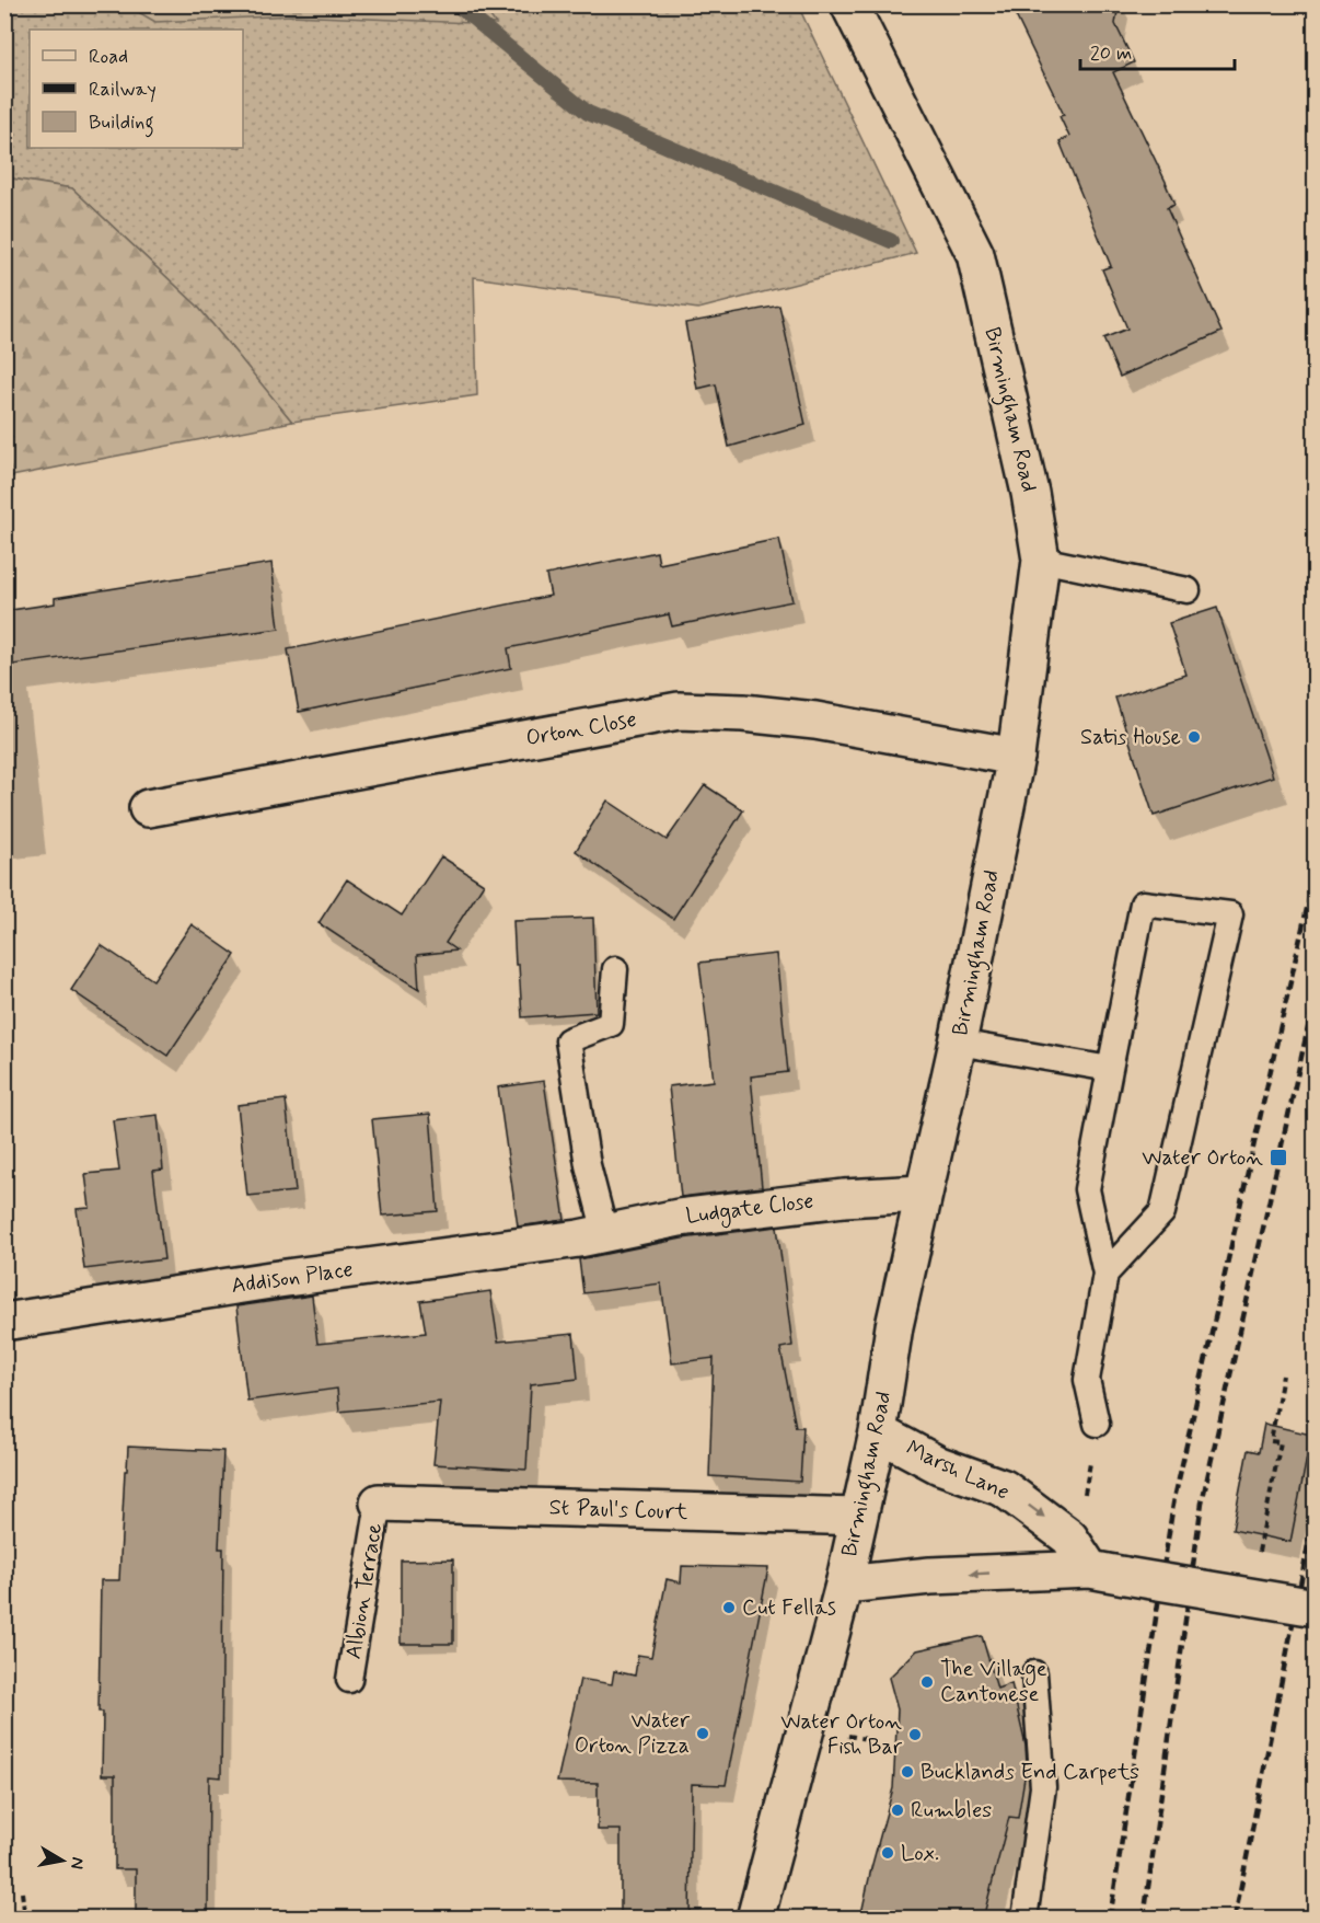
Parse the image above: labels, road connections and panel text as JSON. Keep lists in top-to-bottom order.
{
  "streets": {
    "main road": [
      "Birmingham Road",
      "Orton Close",
      "Ludgate Close",
      "Addison Place",
      "Marsh Lane",
      "St Paul's Court"
    ],
    "lane": ["Albion Terrace"]
  },
  "crossings": [
    ["Birmingham Road", "Orton Close"],
    ["Birmingham Road", "Ludgate Close"],
    ["Birmingham Road", "Marsh Lane"],
    ["Birmingham Road", "St Paul's Court"],
    ["Ludgate Close", "Addison Place"],
    ["St Paul's Court", "Albion Terrace"]
  ],
  "one_way": ["Marsh Lane"],
  "places": {
    "other": [
      "Satis House",
      "Cut Fellas",
      "The Village Cantonese",
      "Water Orton Pizza",
      "Water Orton Fish Bar",
      "Bucklands End Carpets",
      "Rumbles",
      "Lox."
    ],
    "transit": ["Water Orton"]
  },
  "legend": ["Road", "Railway", "Building"],
  "scale_bar": "20 m",
  "north": "right"
}
